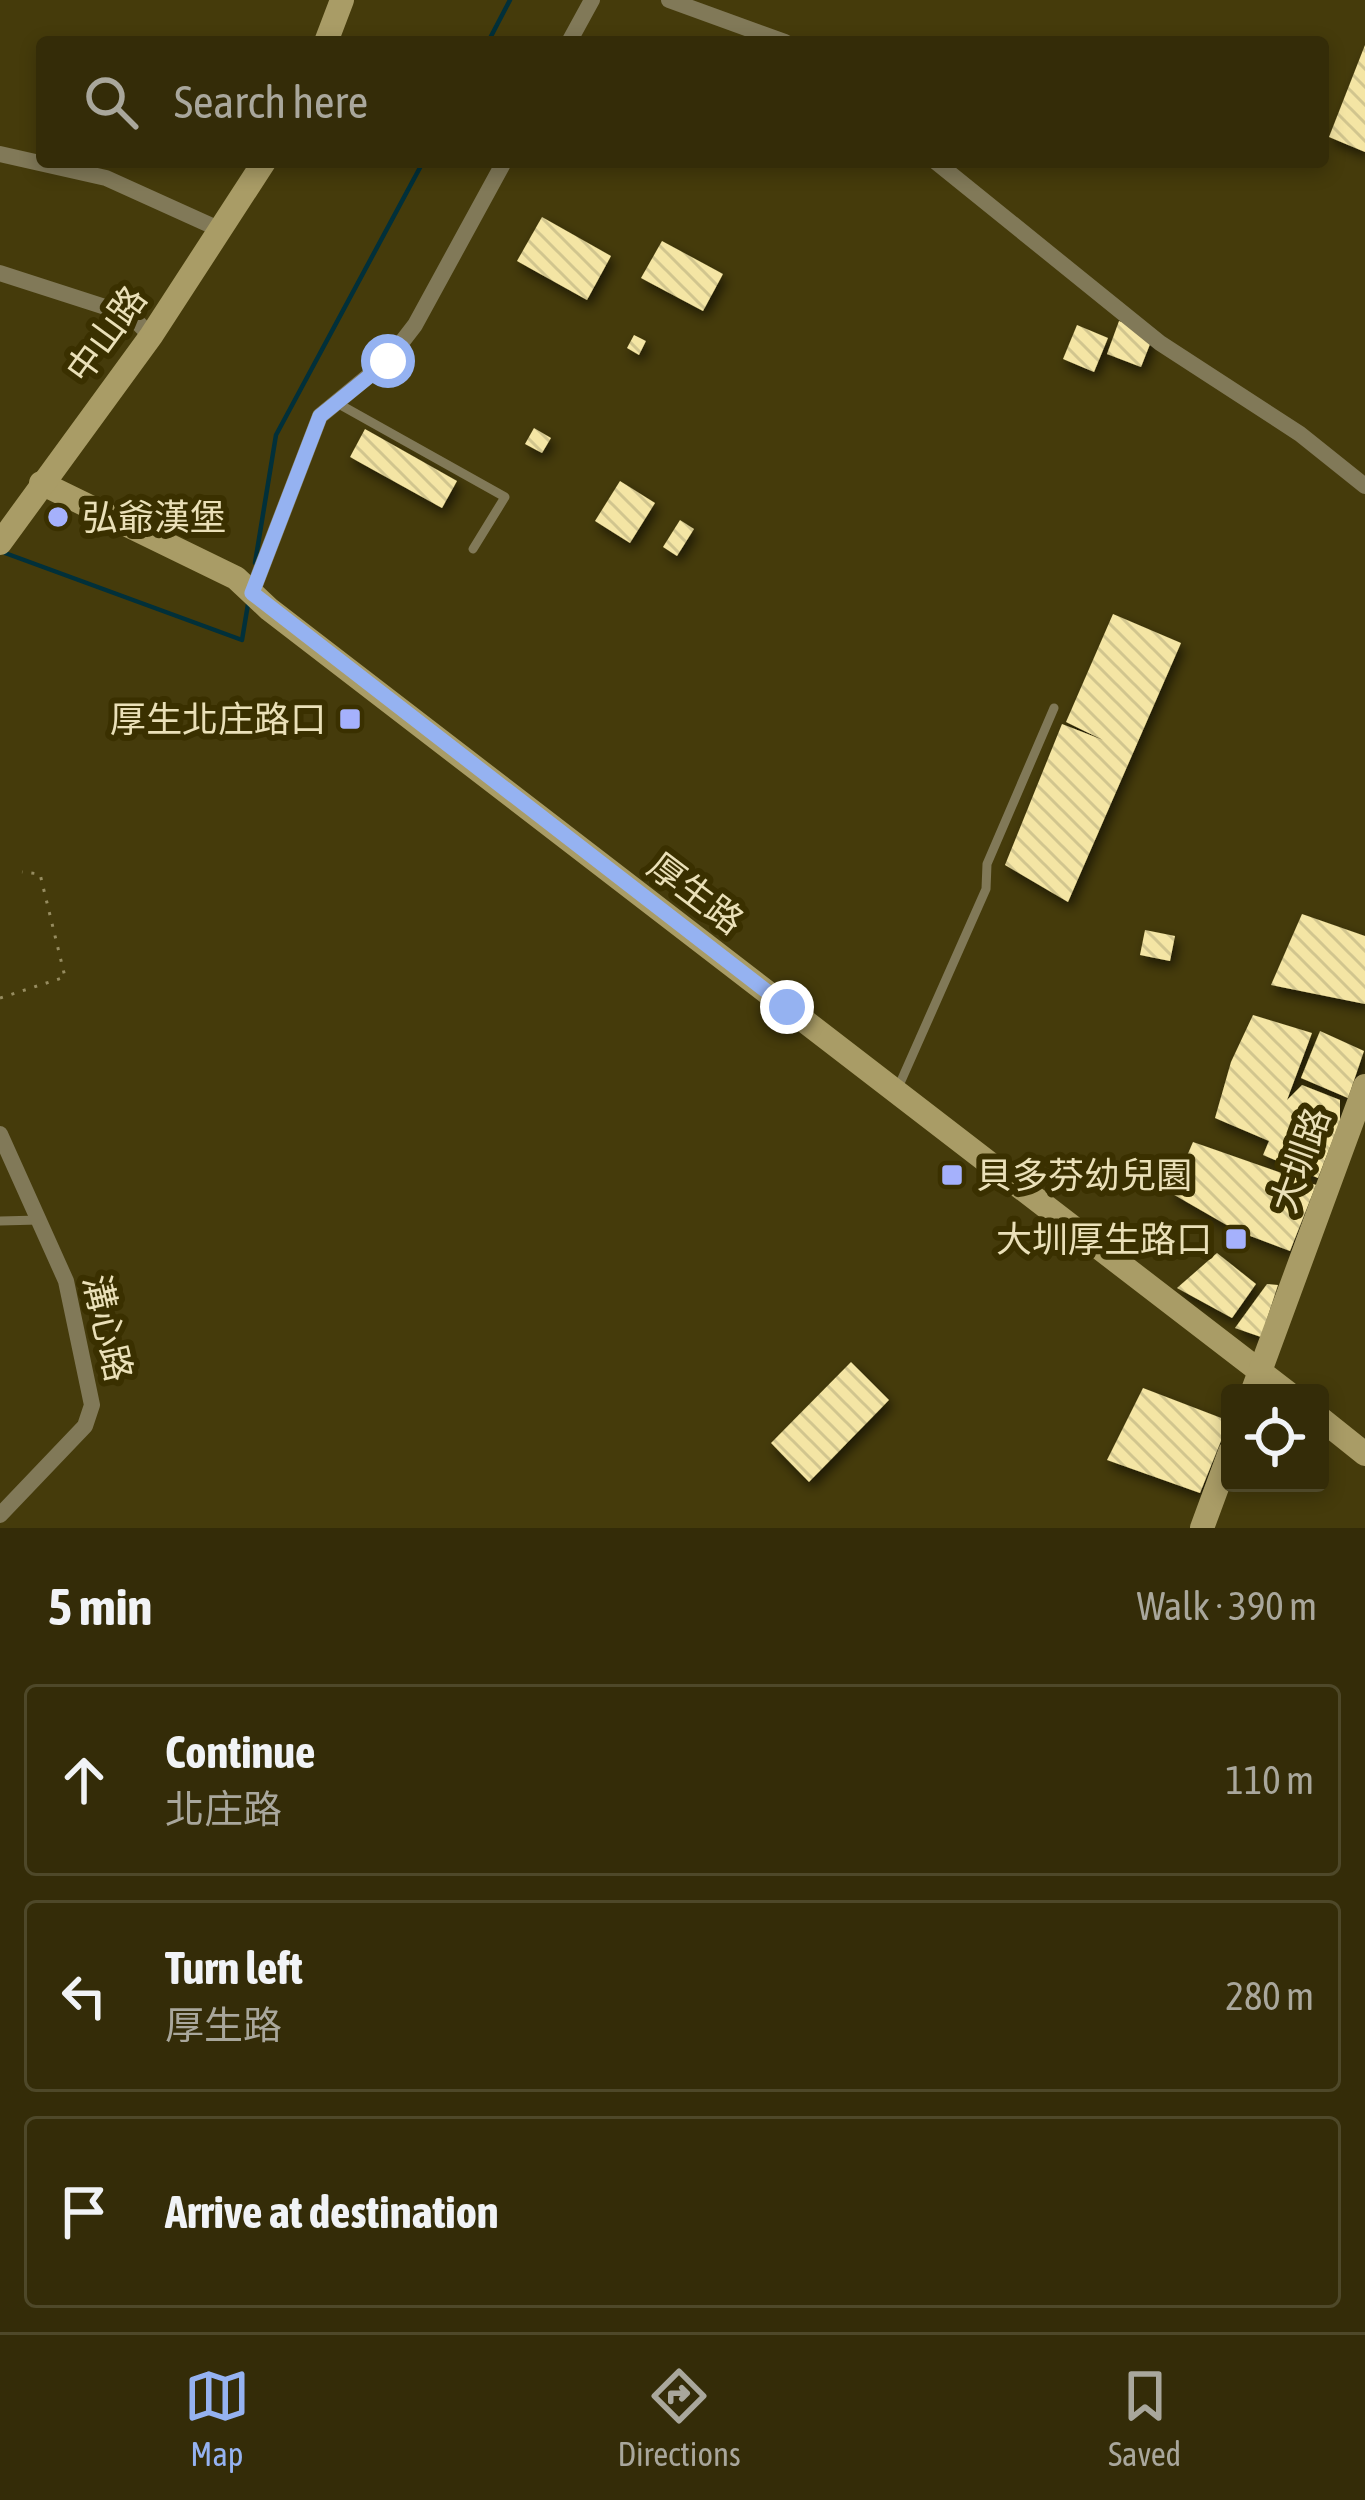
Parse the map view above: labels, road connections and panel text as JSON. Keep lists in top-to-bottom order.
{
  "streets": {
    "street": [
      "中山路",
      "厚生路",
      "大圳路",
      "溝心路"
    ]
  },
  "crossings": [
    ["中山路", "厚生路"],
    ["厚生路", "大圳路"]
  ],
  "places": {
    "other": ["弘爺漢堡"],
    "transit": ["厚生北庄路口", "貝多芬幼兒園", "大圳厚生路口"]
  },
  "page": {
    "search": "Search here",
    "heading": ["5 min", "Walk · 390 m"],
    "list": [
      ["Continue", "北庄路", "110 m"],
      ["Turn left", "厚生路", "280 m"],
      "Arrive at destination"
    ],
    "nav": ["Map", "Directions", "Saved"]
  }
}
